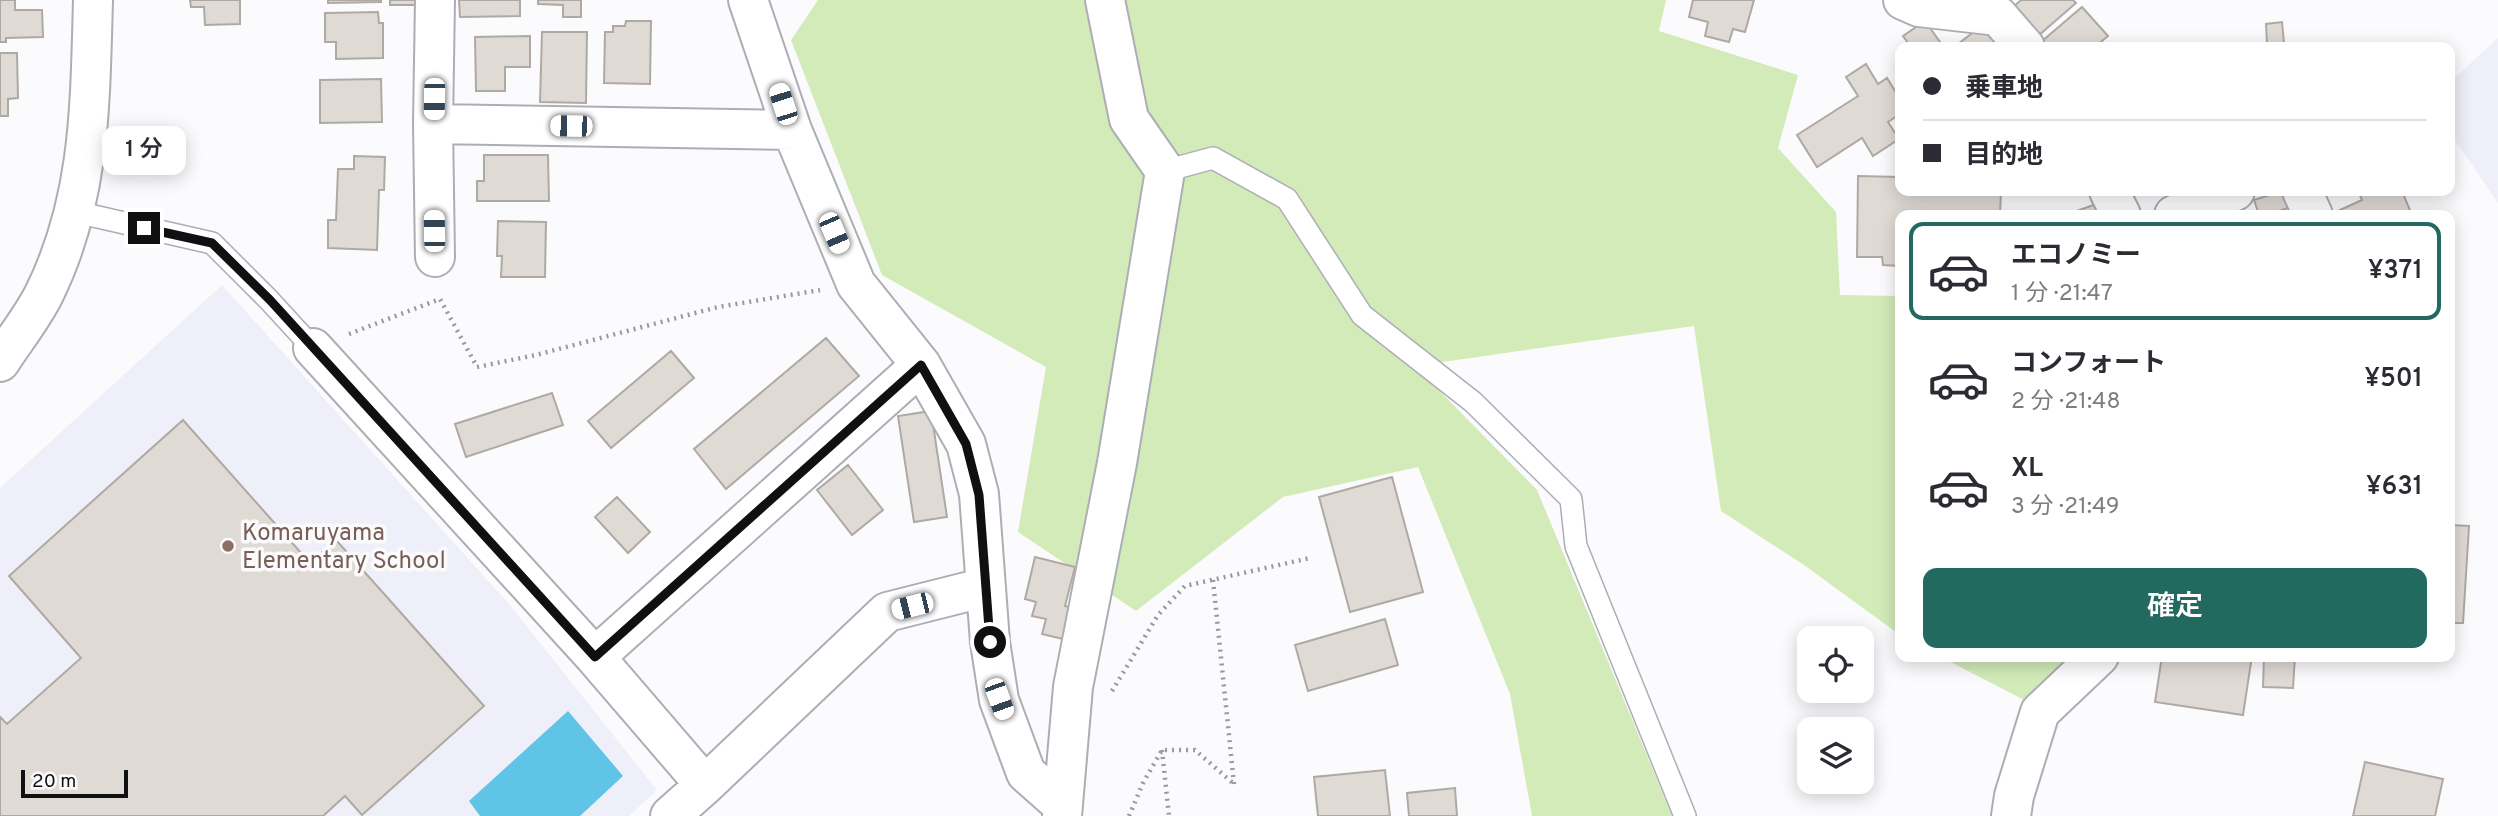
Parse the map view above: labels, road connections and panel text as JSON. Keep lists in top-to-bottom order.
{
  "places": ["Komaruyama Elementary School"],
  "scale_bar": "20 m",
  "page": {
    "banner": ["乗車地", "目的地"],
    "bubble": "1 分",
    "list": [
      {
        "name": "エコノミー",
        "note": "1 分 · 21:47",
        "value": "¥371"
      },
      {
        "name": "コンフォート",
        "note": "2 分 · 21:48",
        "value": "¥501"
      },
      {
        "name": "XL",
        "note": "3 分 · 21:49",
        "value": "¥631"
      }
    ],
    "buttons": "確定",
    "scale": "20 m"
  }
}
